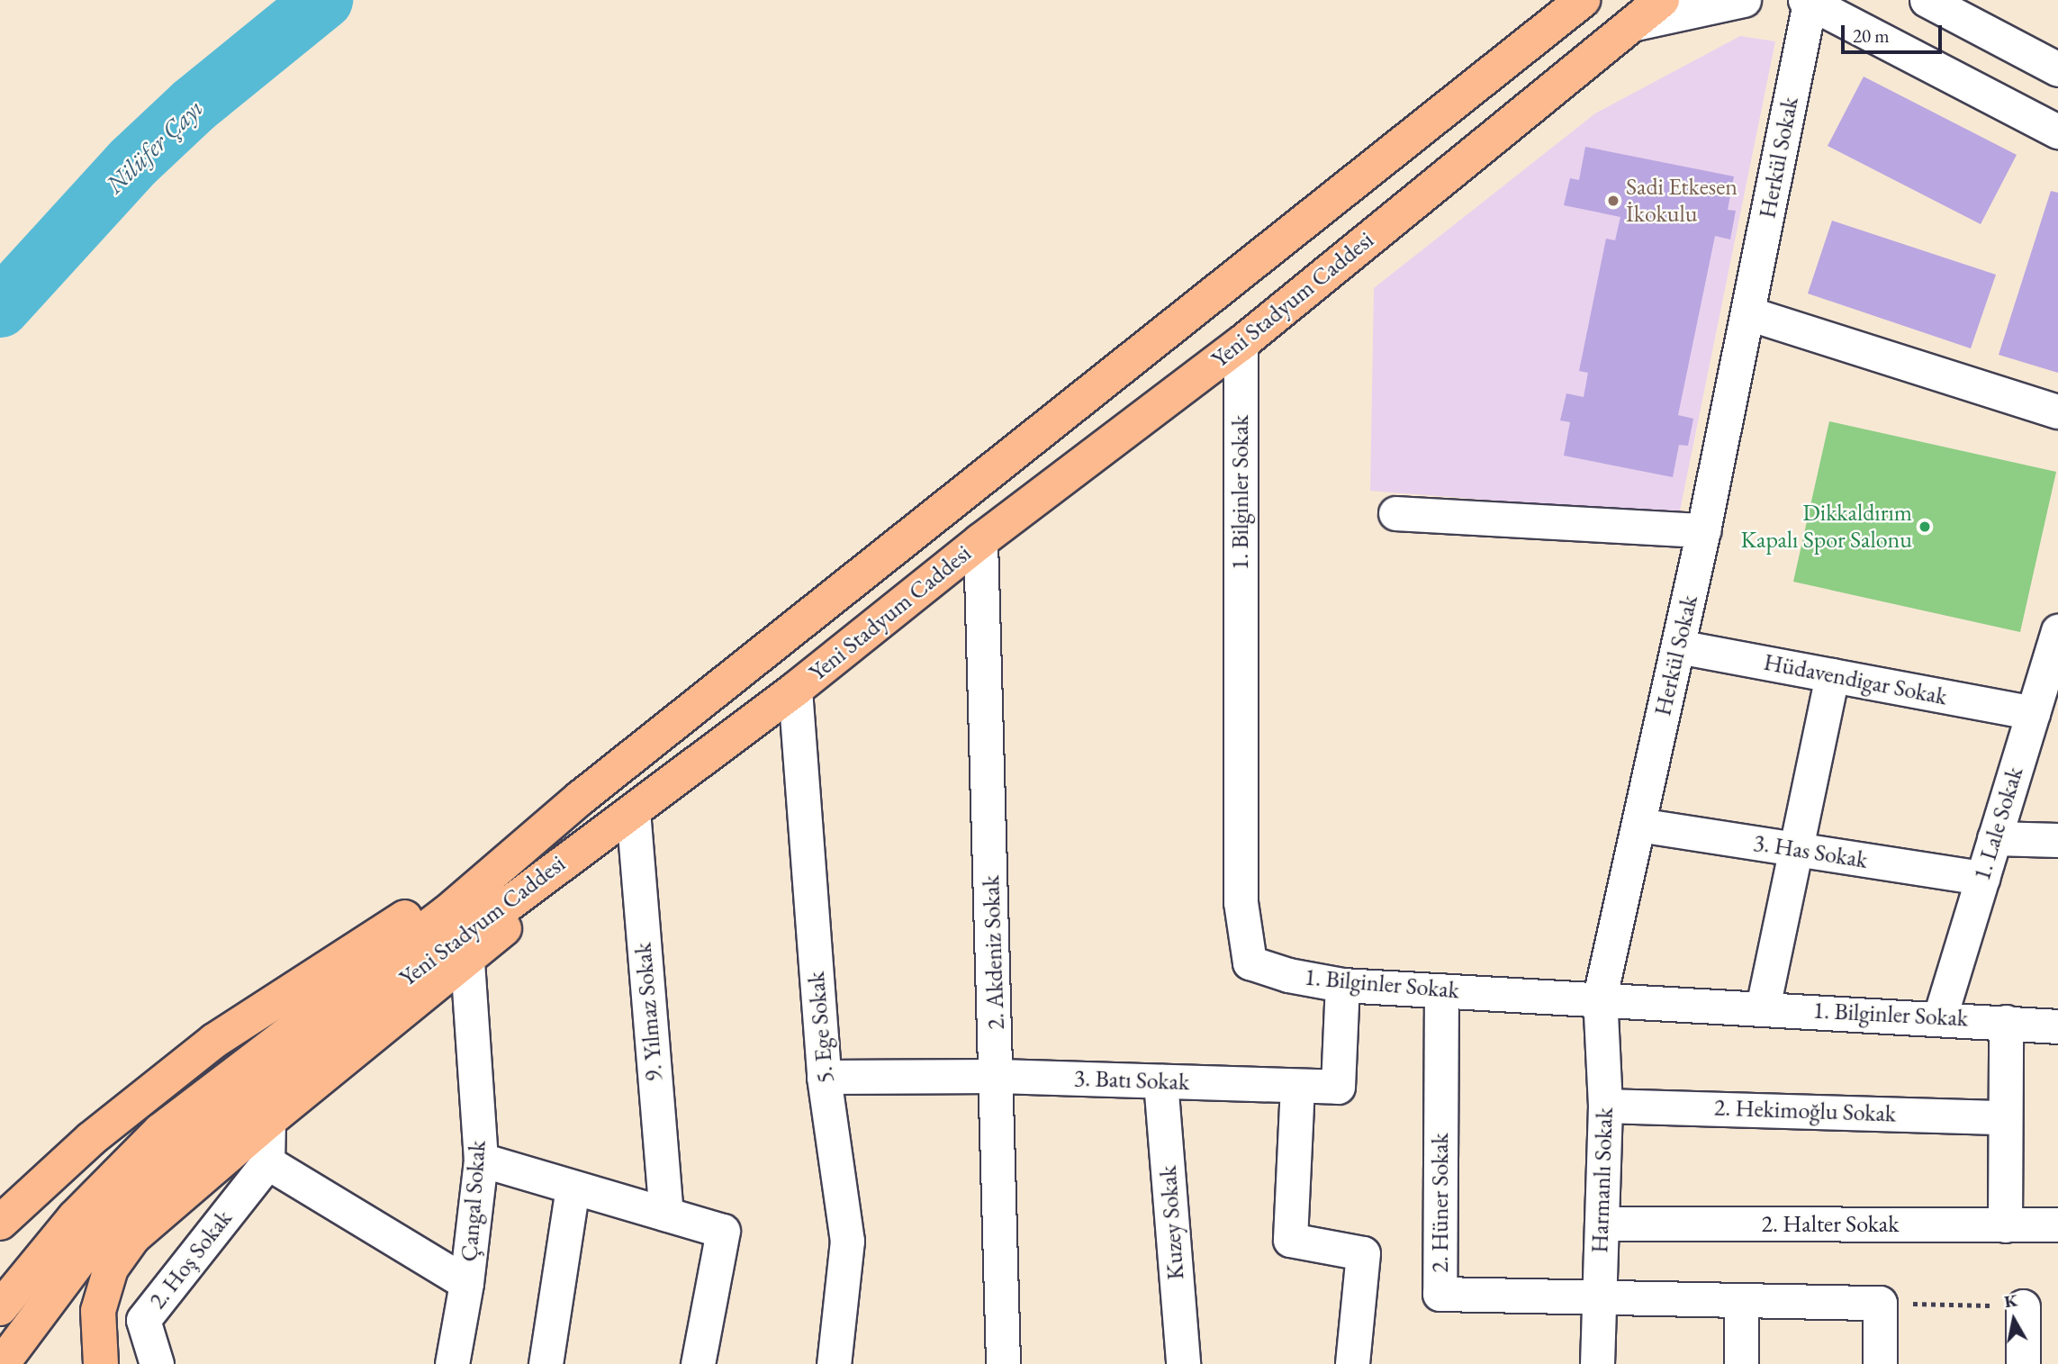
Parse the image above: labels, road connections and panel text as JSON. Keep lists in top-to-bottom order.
{
  "streets": {
    "main road": ["Yeni Stadyum Caddesi"],
    "street": [
      "Herkül Sokak",
      "1. Bilginler Sokak",
      "Hüdavendigar Sokak",
      "1. Lale Sokak",
      "3. Has Sokak",
      "2. Akdeniz Sokak",
      "9. Yılmaz Sokak",
      "5. Ege Sokak",
      "3. Batı Sokak",
      "2. Hekimoğlu Sokak",
      "Harmanlı Sokak",
      "Çangal Sokak",
      "2. Hüner Sokak",
      "Kuzey Sokak",
      "2. Halter Sokak",
      "2. Hoş Sokak"
    ]
  },
  "crossings": [
    ["Herkül Sokak", "1. Bilginler Sokak"],
    ["Herkül Sokak", "Hüdavendigar Sokak"],
    ["Herkül Sokak", "3. Has Sokak"],
    ["Herkül Sokak", "Harmanlı Sokak"],
    ["Yeni Stadyum Caddesi", "1. Bilginler Sokak"],
    ["Yeni Stadyum Caddesi", "2. Akdeniz Sokak"],
    ["Yeni Stadyum Caddesi", "9. Yılmaz Sokak"],
    ["Yeni Stadyum Caddesi", "5. Ege Sokak"],
    ["1. Bilginler Sokak", "1. Lale Sokak"],
    ["1. Bilginler Sokak", "3. Batı Sokak"],
    ["1. Bilginler Sokak", "Harmanlı Sokak"],
    ["1. Bilginler Sokak", "2. Hüner Sokak"],
    ["Hüdavendigar Sokak", "1. Lale Sokak"],
    ["1. Lale Sokak", "3. Has Sokak"],
    ["2. Akdeniz Sokak", "3. Batı Sokak"],
    ["5. Ege Sokak", "3. Batı Sokak"],
    ["3. Batı Sokak", "Kuzey Sokak"],
    ["2. Hekimoğlu Sokak", "Harmanlı Sokak"],
    ["Harmanlı Sokak", "2. Hüner Sokak"],
    ["Harmanlı Sokak", "2. Halter Sokak"]
  ],
  "water": ["Nilüfer Çayı"],
  "places": ["Sadi Etkesen İkokulu", "Dikkaldırım Kapalı Spor Salonu"],
  "scale_bar": "20 m",
  "north": "top"
}
